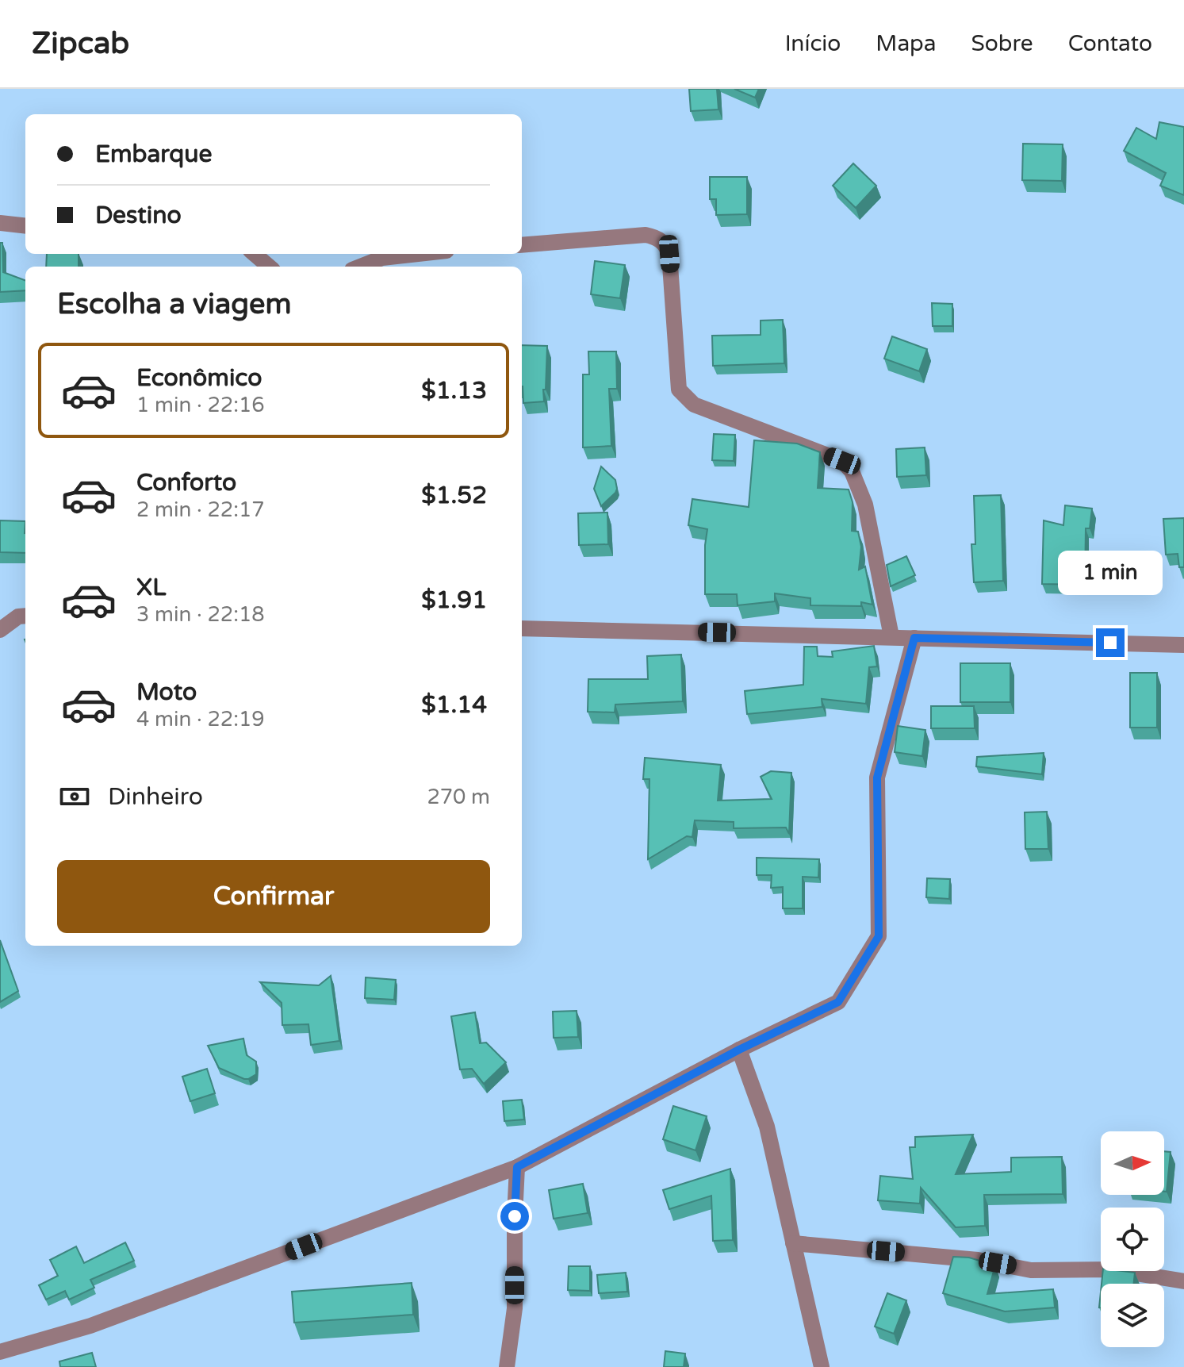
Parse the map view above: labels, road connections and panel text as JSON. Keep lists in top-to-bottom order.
{
  "north": "right",
  "page": {
    "header": "Zipcab",
    "nav": [
      "Início",
      "Mapa",
      "Sobre",
      "Contato"
    ],
    "banner": ["Embarque", "Destino"],
    "heading": "Escolha a viagem",
    "list": [
      {
        "name": "Econômico",
        "note": "1 min · 22:16",
        "value": "$1.13"
      },
      {
        "name": "Conforto",
        "note": "2 min · 22:17",
        "value": "$1.52"
      },
      {
        "name": "XL",
        "note": "3 min · 22:18",
        "value": "$1.91"
      },
      {
        "name": "Moto",
        "note": "4 min · 22:19",
        "value": "$1.14"
      }
    ],
    "bubble": "1 min",
    "pay": ["Dinheiro", "270 m"],
    "buttons": "Confirmar"
  }
}
